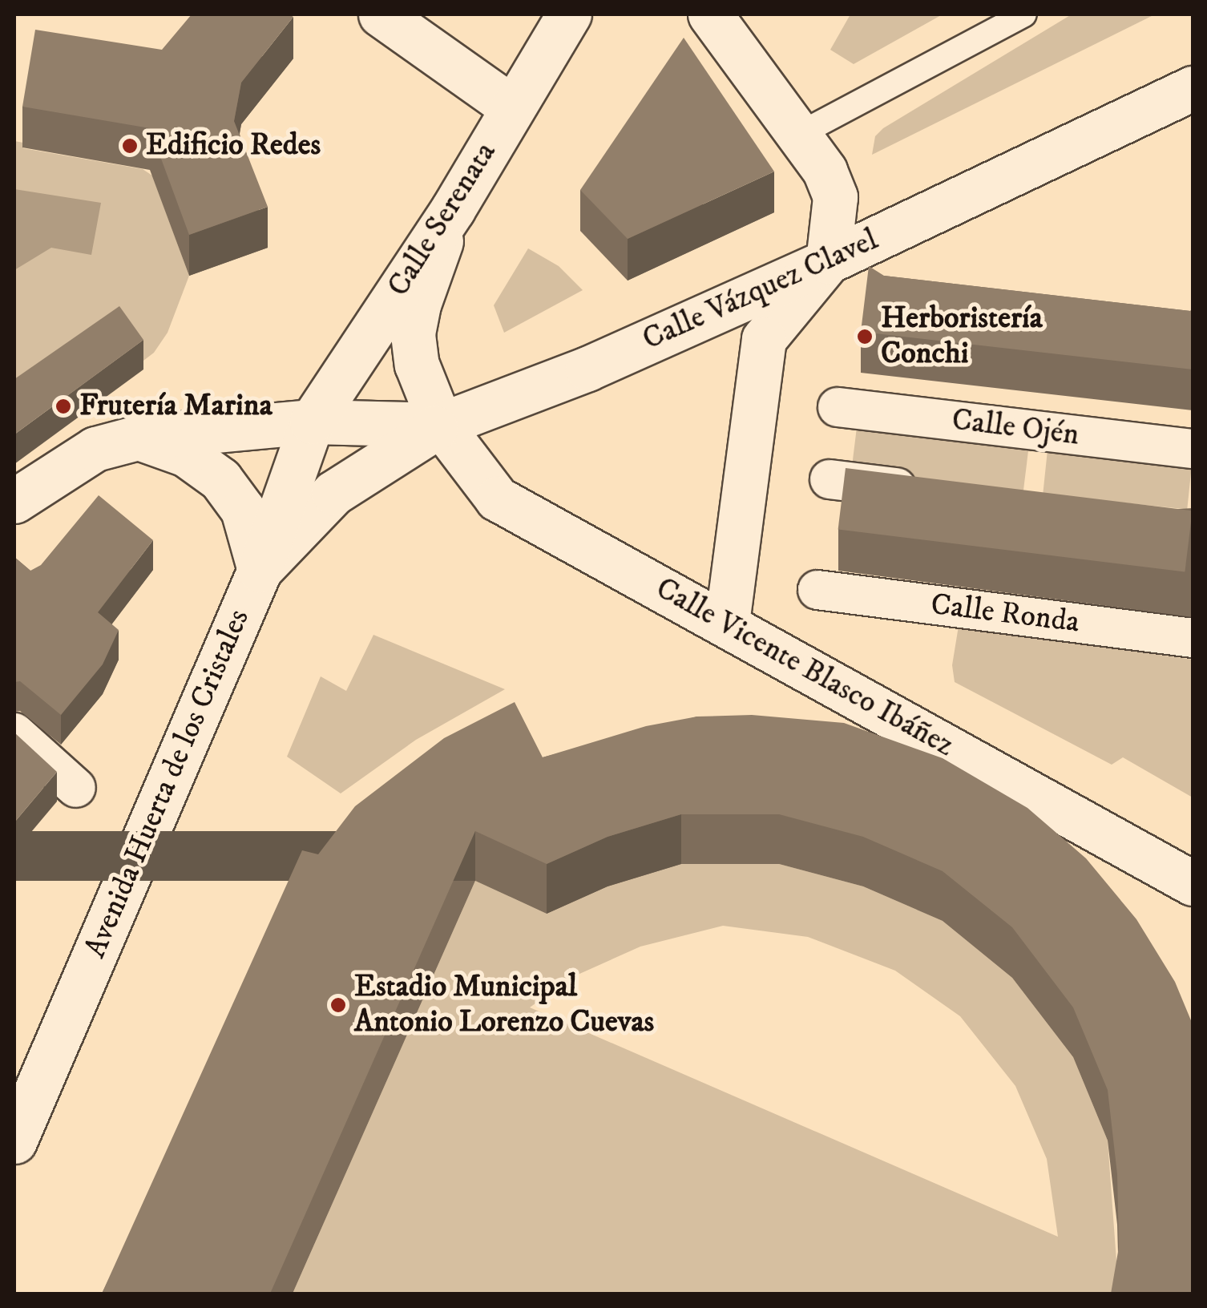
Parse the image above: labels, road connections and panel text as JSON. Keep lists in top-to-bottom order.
{
  "streets": {
    "street": [
      "Calle Serenata",
      "Calle Vázquez Clavel",
      "Calle Ojén",
      "Calle Ronda",
      "Calle Vicente Blasco Ibáñez",
      "Avenida Huerta de los Cristales"
    ]
  },
  "crossings": [
    ["Calle Serenata", "Calle Vázquez Clavel"],
    ["Calle Serenata", "Calle Vicente Blasco Ibáñez"],
    ["Calle Serenata", "Avenida Huerta de los Cristales"],
    ["Calle Vázquez Clavel", "Calle Vicente Blasco Ibáñez"],
    ["Calle Vázquez Clavel", "Avenida Huerta de los Cristales"]
  ],
  "places": [
    "Edificio Redes",
    "Herboristería Conchi",
    "Frutería Marina",
    "Estadio Municipal Antonio Lorenzo Cuevas"
  ]
}
